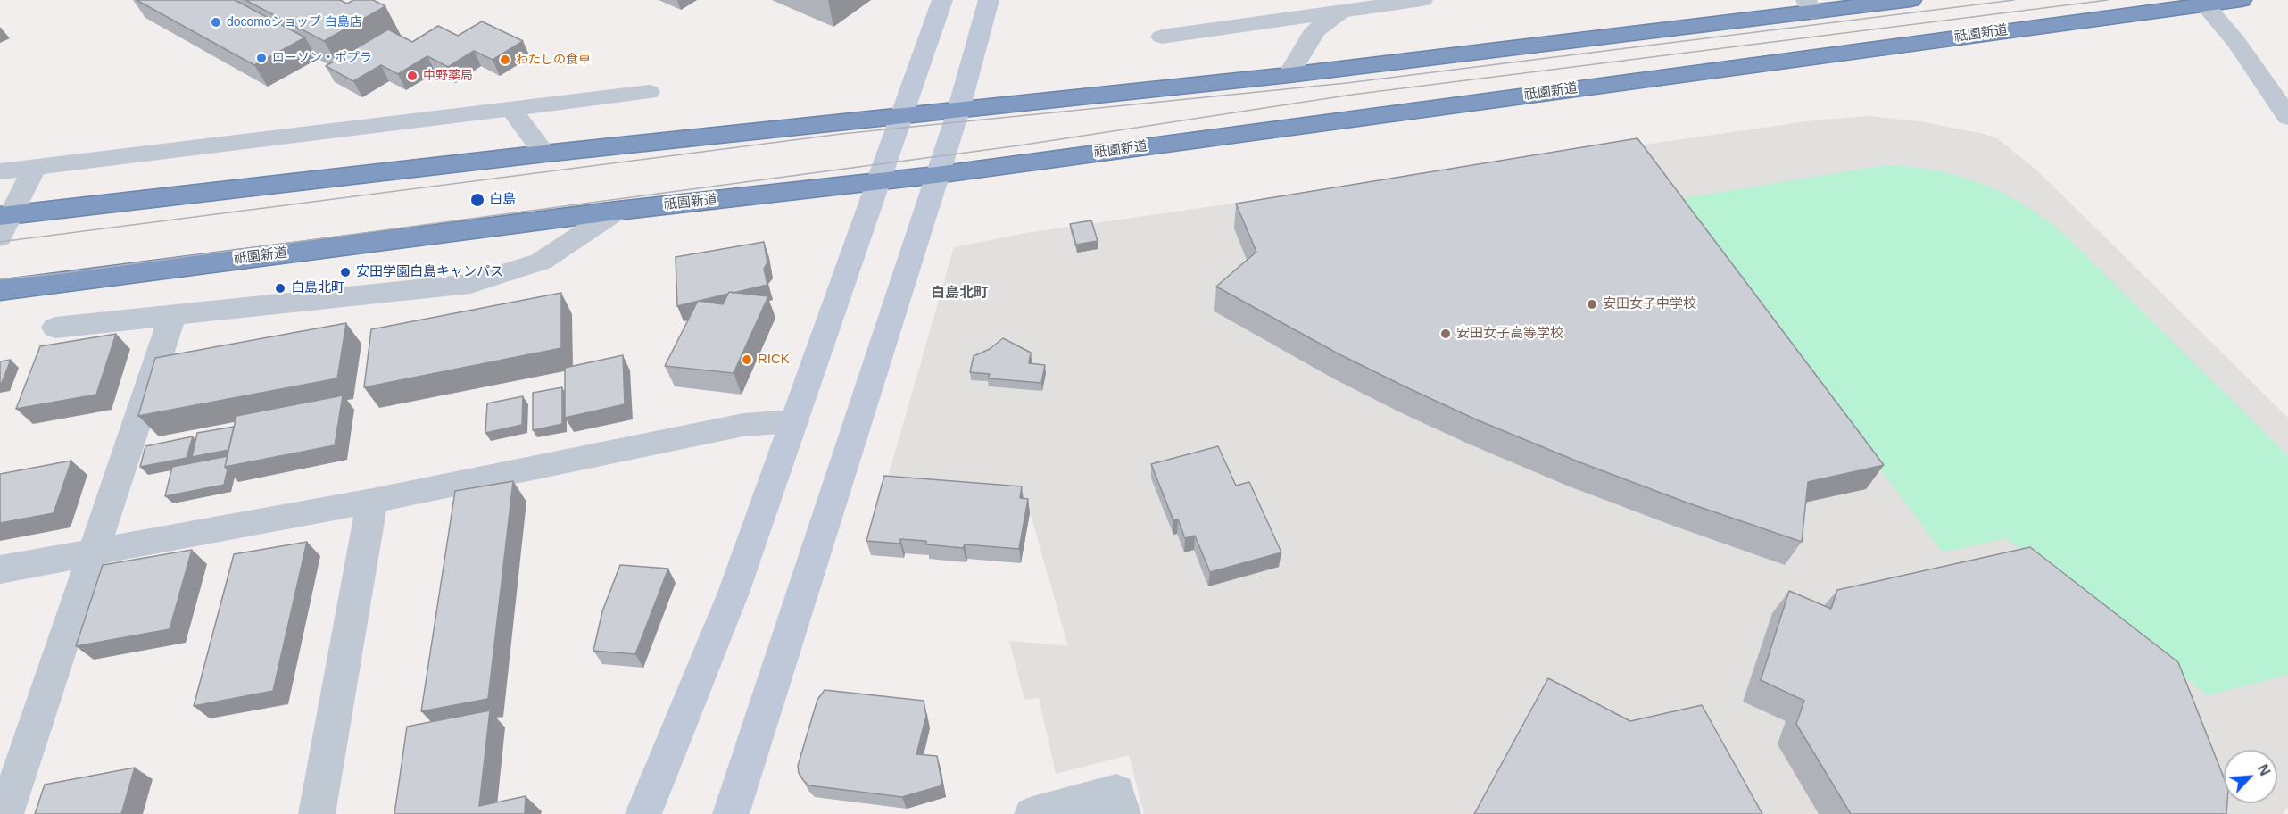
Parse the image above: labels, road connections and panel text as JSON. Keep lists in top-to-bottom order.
{
  "streets": {
    "highway": ["祇園新道"]
  },
  "districts": ["白島北町"],
  "places": [
    "docomoショップ 白島店",
    "ローソン・ポプラ",
    "わたしの食卓",
    "中野薬局",
    "白島",
    "安田学園白島キャンパス",
    "白島北町",
    "安田女子中学校",
    "安田女子高等学校",
    "RICK"
  ],
  "north": "top right"
}
